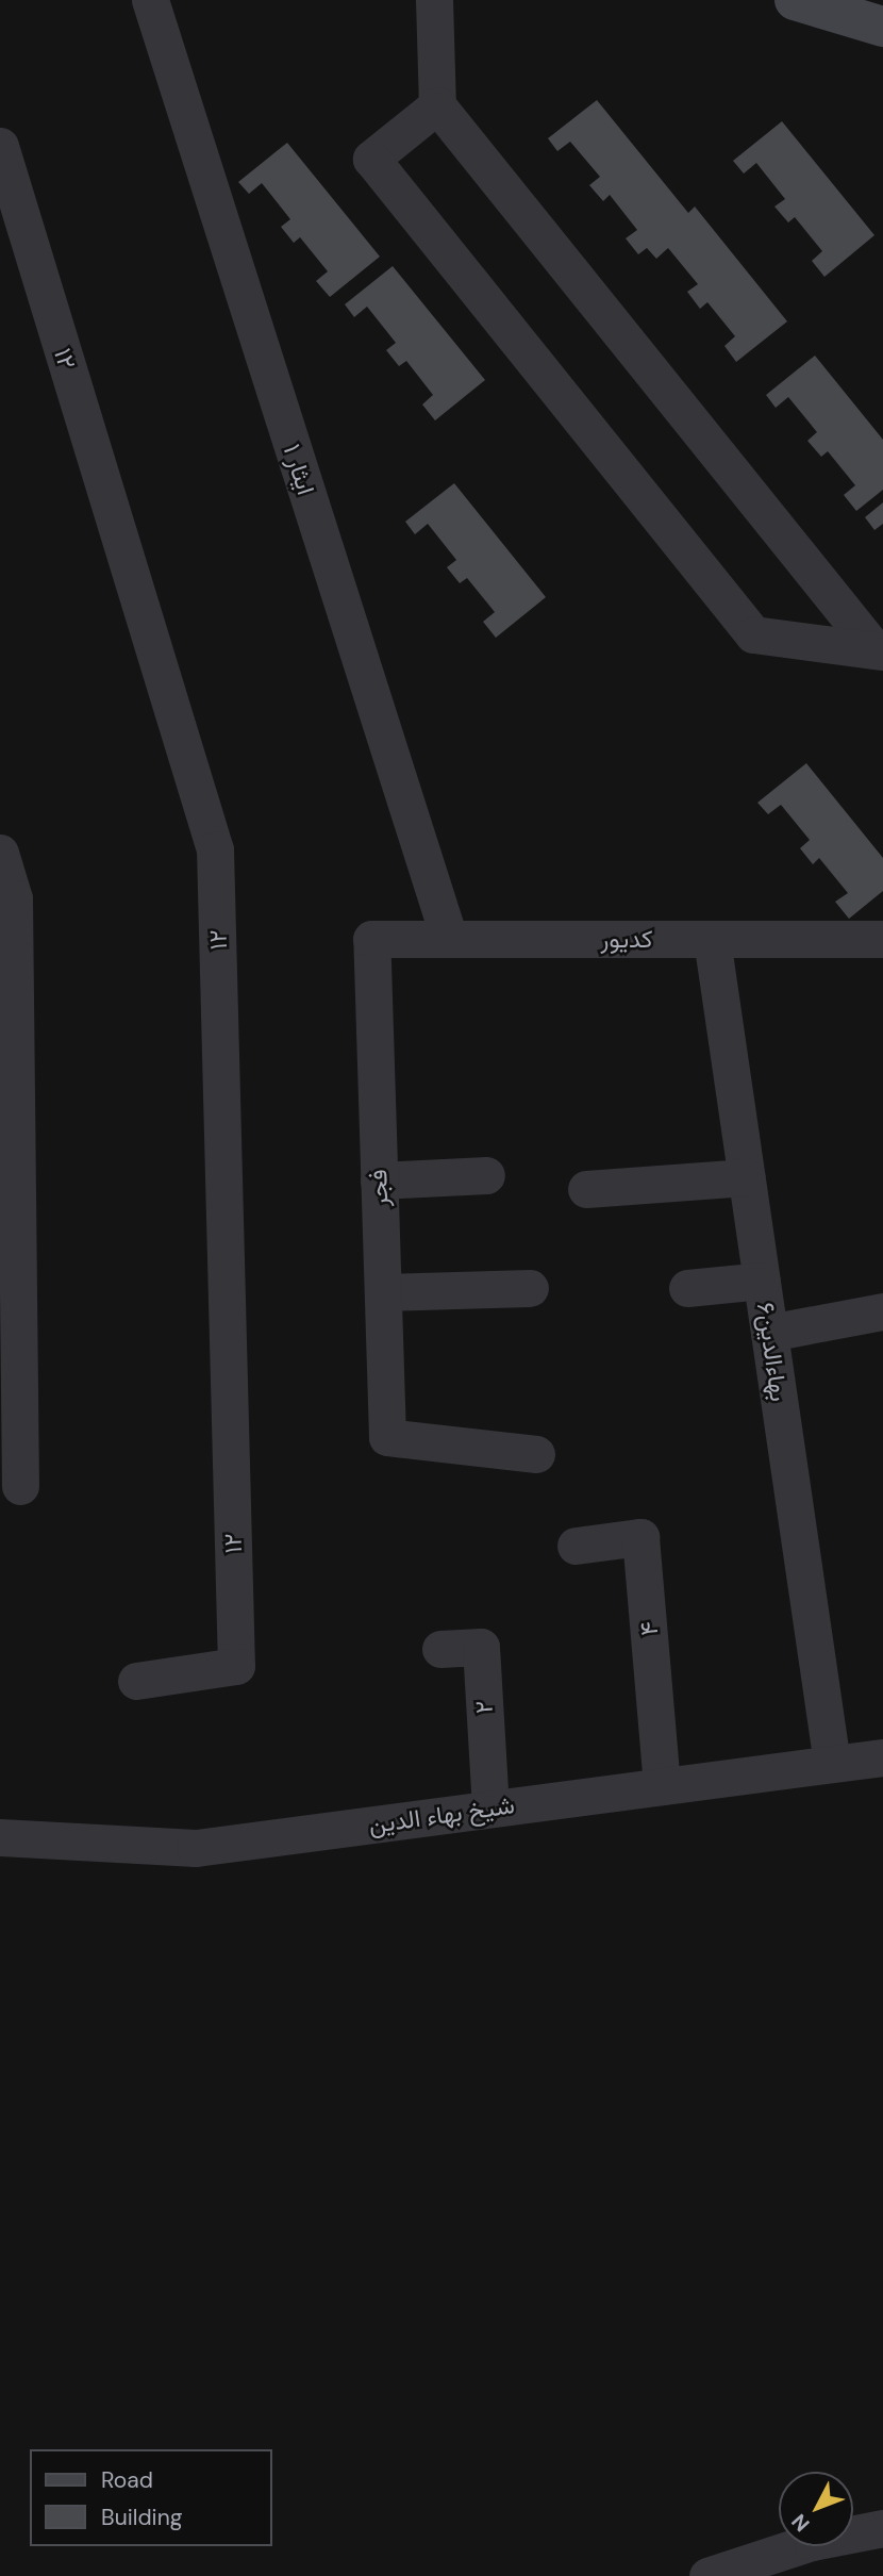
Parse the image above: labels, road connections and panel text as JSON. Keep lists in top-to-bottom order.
{
  "streets": {
    "street": [
      "۱۲",
      "ایثار ۱",
      "کدیور",
      "فجر",
      "۶بهاءالدين",
      "۴",
      "۲",
      "شیخ بهاء الدین"
    ]
  },
  "crossings": [
    ["ایثار ۱", "کدیور"],
    ["کدیور", "فجر"],
    ["کدیور", "۶بهاءالدين"],
    ["۶بهاءالدين", "شیخ بهاء الدین"],
    ["۴", "شیخ بهاء الدین"],
    ["۲", "شیخ بهاء الدین"]
  ],
  "legend": ["Road", "Building"],
  "north": "bottom left"
}
